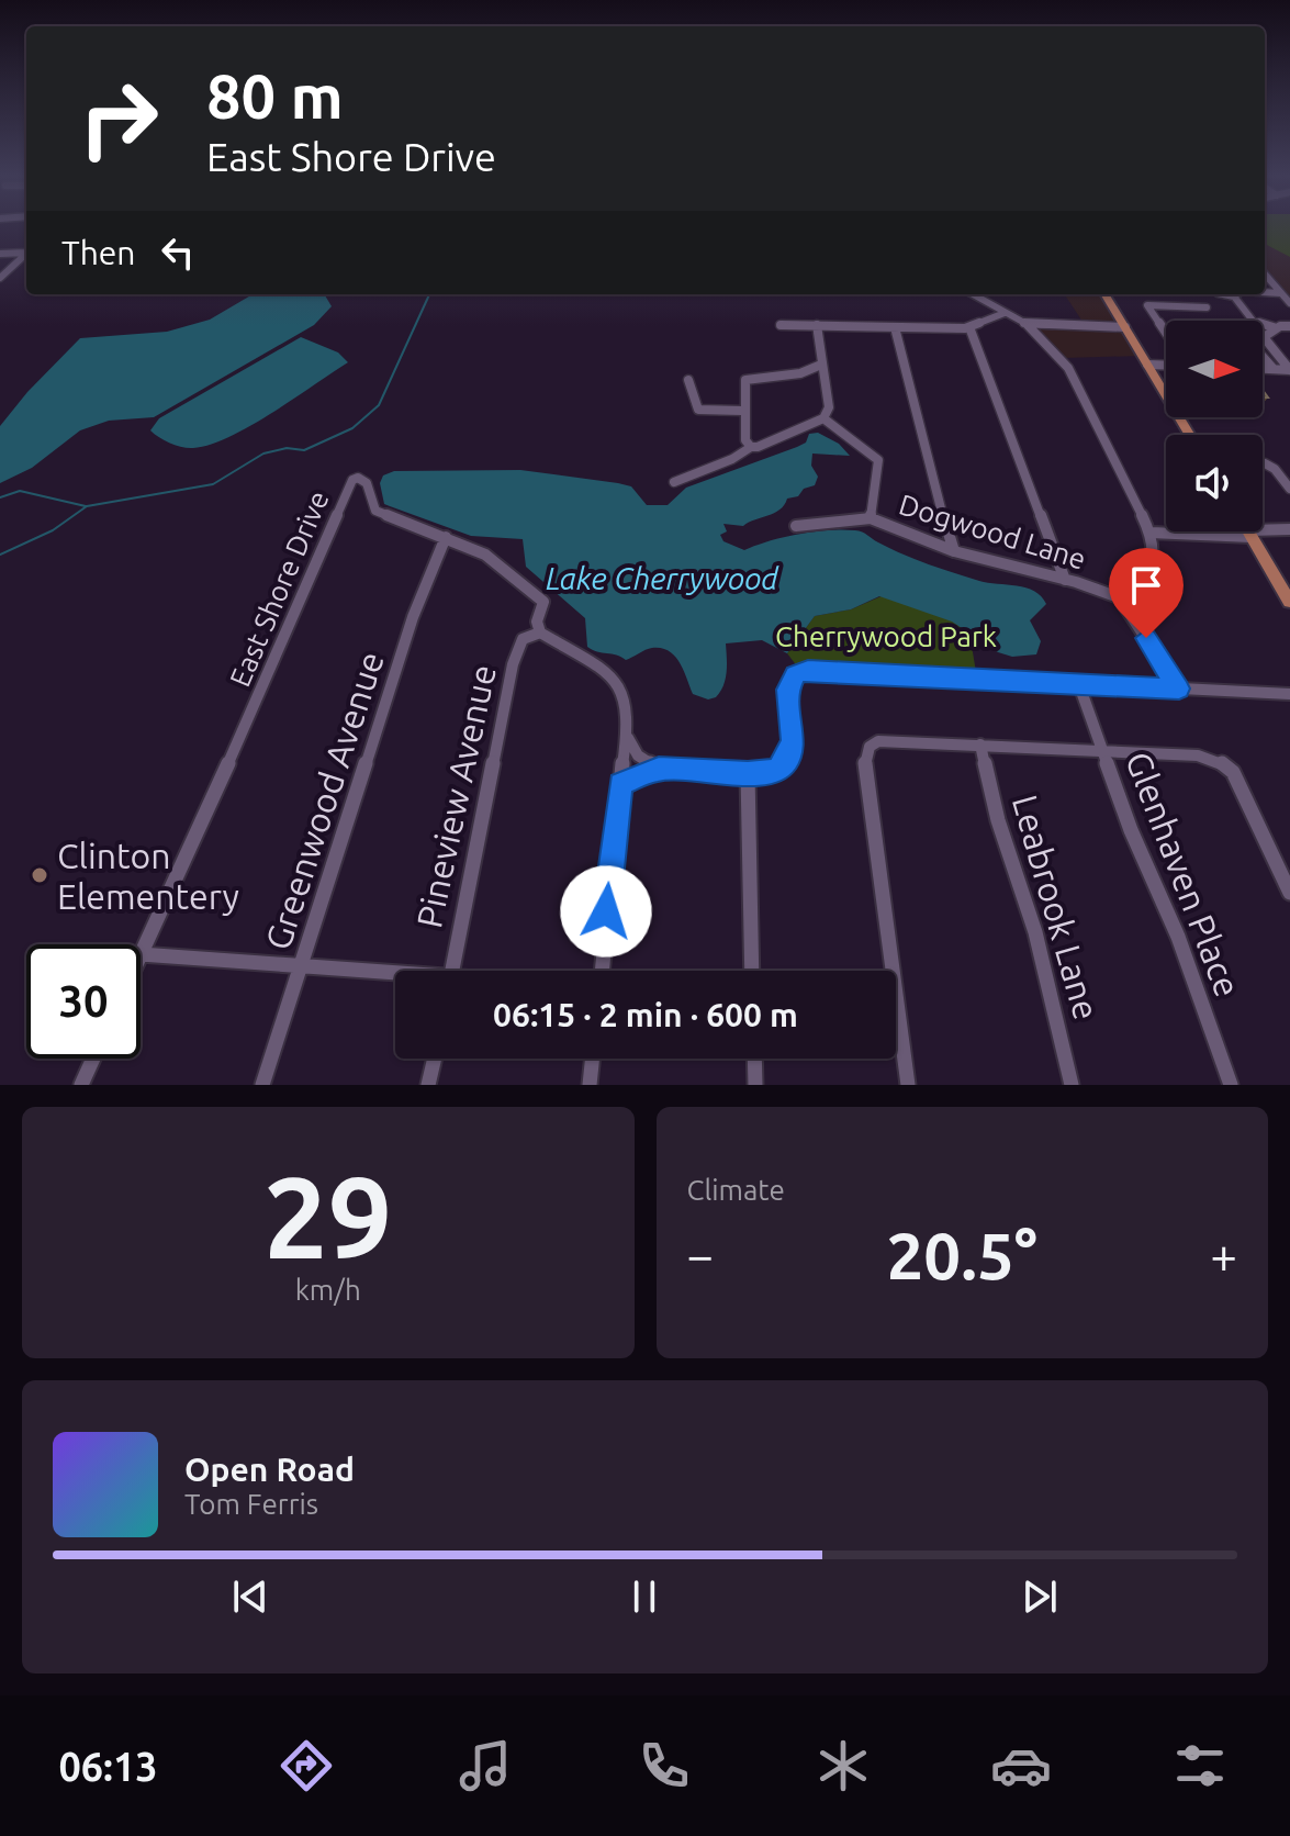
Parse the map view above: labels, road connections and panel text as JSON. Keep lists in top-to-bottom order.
{
  "streets": {
    "street": [
      "Dogwood Lane",
      "East Shore Drive",
      "Pineview Avenue",
      "Greenwood Avenue",
      "Glenhaven Place",
      "Leabrook Lane"
    ]
  },
  "crossings": [
    ["East Shore Drive", "Pineview Avenue"],
    ["East Shore Drive", "Greenwood Avenue"]
  ],
  "water": ["Lake Cherrywood"],
  "parks": ["Cherrywood Park"],
  "places": ["Clinton Elementery"],
  "north": "right",
  "page": {
    "turn": ["80 m", "East Shore Drive"],
    "then": "Then",
    "limit": "30",
    "trip": "06:15 · 2 min · 600 m",
    "tile": [
      ["29", "km/h"],
      "Climate"
    ],
    "heat": ["−", "20.5°", "+"],
    "song": ["Open Road", "Tom Ferris"],
    "tabs": "06:13"
  }
}
